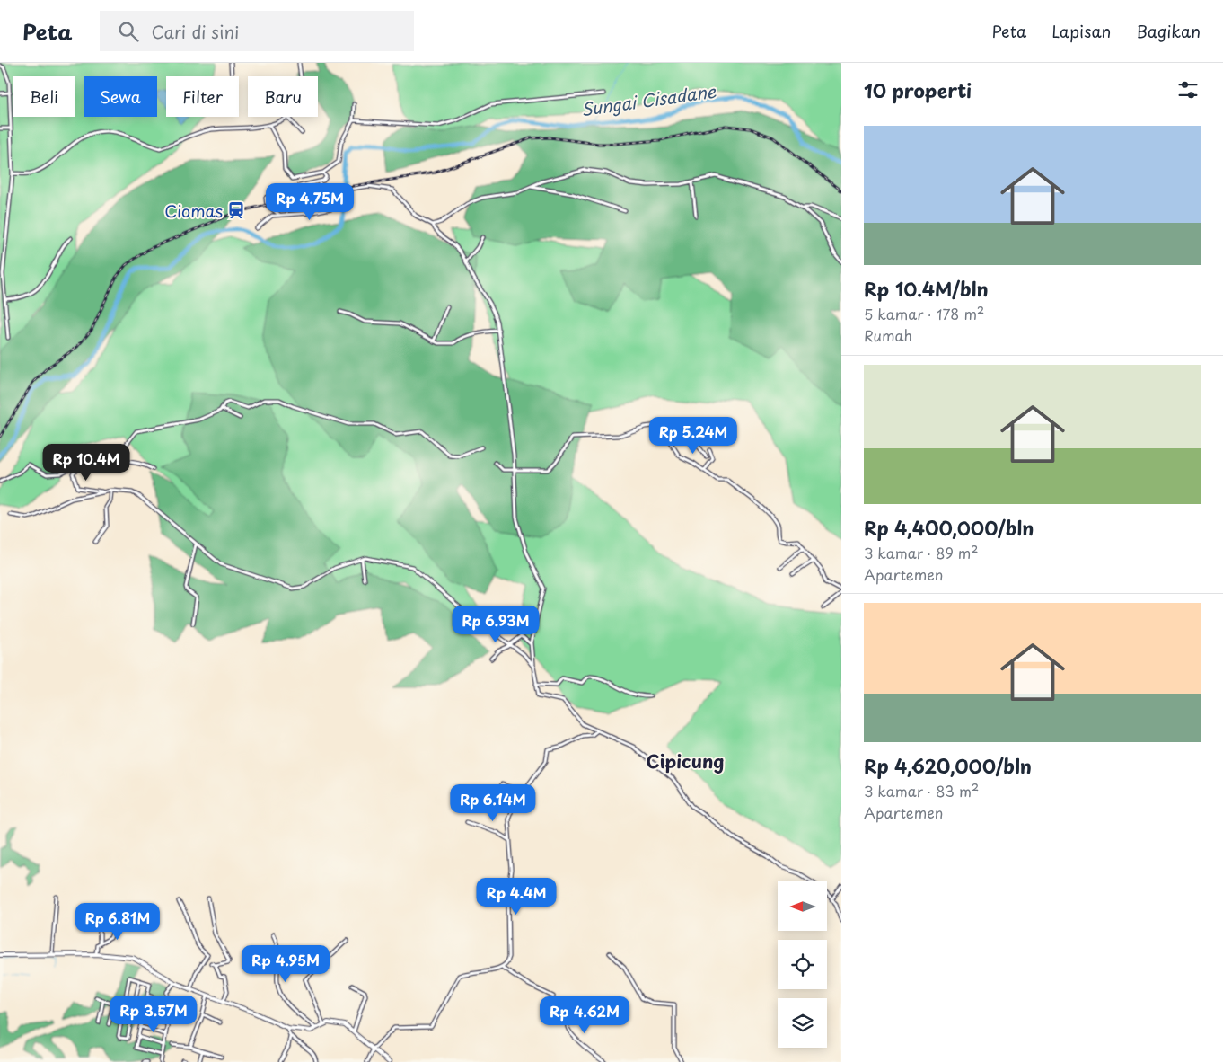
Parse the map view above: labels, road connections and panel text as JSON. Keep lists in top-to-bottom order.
{
  "districts": ["Cipicung"],
  "water": ["Sungai Cisadane"],
  "places": {
    "station": ["Ciomas"]
  },
  "north": "left",
  "page": {
    "header": "Peta",
    "search": "Cari di sini",
    "nav": ["Peta", "Lapisan", "Bagikan"],
    "heading": "10 properti",
    "chip": [
      "Beli",
      "Sewa",
      "Filter",
      "Baru"
    ],
    "list": [
      {
        "name": "Rp 10.4M/bln",
        "note": "5 kamar · 178 m² · Rumah"
      },
      {
        "name": "Rp 4,400,000/bln",
        "note": "3 kamar · 89 m² · Apartemen"
      },
      {
        "name": "Rp 4,620,000/bln",
        "note": "3 kamar · 83 m² · Apartemen"
      }
    ],
    "price": [
      "Rp 4.75M",
      "Rp 5.24M",
      "Rp 10.4M",
      "Rp 6.93M",
      "Rp 6.14M",
      "Rp 4.4M",
      "Rp 6.81M",
      "Rp 4.95M",
      "Rp 3.57M",
      "Rp 4.62M"
    ]
  }
}
